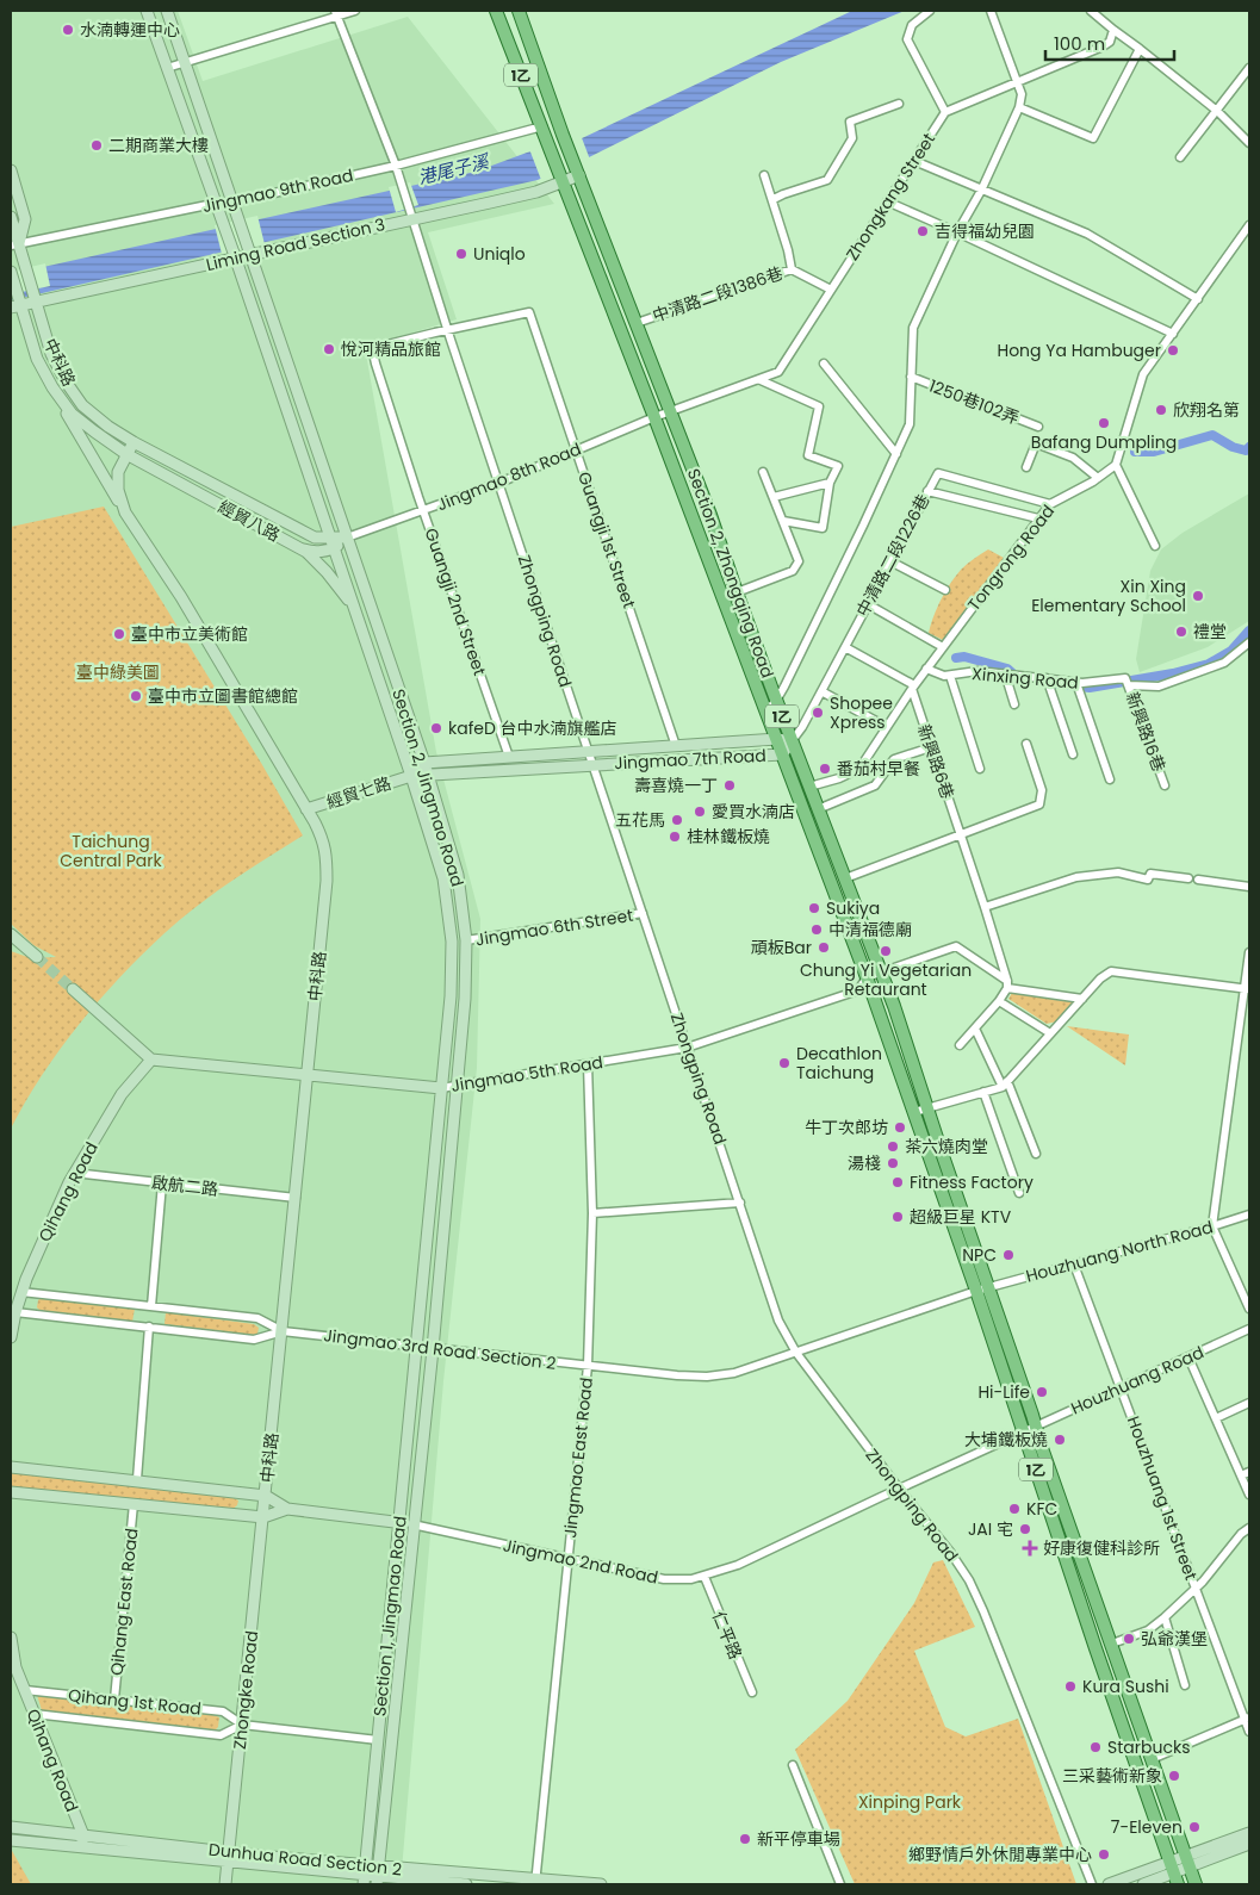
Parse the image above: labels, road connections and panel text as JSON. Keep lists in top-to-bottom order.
{
  "streets": {
    "main road": ["1乙", "Section 2, Zhongqing Road"],
    "street": [
      "Jingmao 9th Road",
      "Zhongkang Street",
      "Liming Road Section 3",
      "中清路二段1386巷",
      "中科路",
      "1250巷102弄",
      "Jingmao 8th Road",
      "經貿八路",
      "Guangji 1st Street",
      "中清路二段1226巷",
      "Tongrong Road",
      "Guangji 2nd Street",
      "Zhongping Road",
      "Xinxing Road",
      "新興路16巷",
      "Jingmao 7th Road",
      "新興路6巷",
      "Section 2, Jingmao Road",
      "經貿七路",
      "Jingmao 6th Street",
      "Jingmao 5th Road",
      "啟航二路",
      "Qihang Road",
      "Houzhuang North Road",
      "Jingmao 3rd Road Section 2",
      "Houzhuang Road",
      "Jingmao East Road",
      "Houzhuang 1st Street",
      "Jingmao 2nd Road",
      "Qihang East Road",
      "Section 1, Jingmao Road",
      "仁平路",
      "Zhongke Road",
      "Qihang 1st Road",
      "Dunhua Road Section 2"
    ]
  },
  "crossings": [
    ["1乙", "Jingmao 9th Road"],
    ["1乙", "Liming Road Section 3"],
    ["1乙", "Section 2, Zhongqing Road"],
    ["Jingmao 9th Road", "中科路"],
    ["Jingmao 9th Road", "Zhongping Road"],
    ["Jingmao 9th Road", "Section 2, Jingmao Road"],
    ["Zhongkang Street", "中清路二段1386巷"],
    ["Zhongkang Street", "Jingmao 8th Road"],
    ["Zhongkang Street", "Section 2, Zhongqing Road"],
    ["Liming Road Section 3", "中科路"],
    ["Liming Road Section 3", "Section 2, Zhongqing Road"],
    ["Liming Road Section 3", "Zhongping Road"],
    ["Liming Road Section 3", "Section 2, Jingmao Road"],
    ["中清路二段1386巷", "Section 2, Zhongqing Road"],
    ["中科路", "Jingmao 8th Road"],
    ["中科路", "經貿八路"],
    ["中科路", "經貿七路"],
    ["中科路", "Jingmao 5th Road"],
    ["中科路", "啟航二路"],
    ["中科路", "Jingmao 3rd Road Section 2"],
    ["中科路", "Jingmao 2nd Road"],
    ["中科路", "Zhongke Road"],
    ["Jingmao 8th Road", "Guangji 1st Street"],
    ["Jingmao 8th Road", "Section 2, Zhongqing Road"],
    ["Jingmao 8th Road", "Guangji 2nd Street"],
    ["Jingmao 8th Road", "Zhongping Road"],
    ["Jingmao 8th Road", "Section 2, Jingmao Road"],
    ["經貿八路", "Section 2, Jingmao Road"],
    ["Guangji 1st Street", "Guangji 2nd Street"],
    ["Guangji 1st Street", "Zhongping Road"],
    ["Guangji 1st Street", "Jingmao 7th Road"],
    ["中清路二段1226巷", "Tongrong Road"],
    ["中清路二段1226巷", "Section 2, Zhongqing Road"],
    ["中清路二段1226巷", "Jingmao 7th Road"],
    ["Tongrong Road", "Section 2, Zhongqing Road"],
    ["Tongrong Road", "Xinxing Road"],
    ["Tongrong Road", "新興路6巷"],
    ["Section 2, Zhongqing Road", "Jingmao 7th Road"],
    ["Section 2, Zhongqing Road", "Jingmao 5th Road"],
    ["Section 2, Zhongqing Road", "Houzhuang North Road"],
    ["Section 2, Zhongqing Road", "Jingmao 3rd Road Section 2"],
    ["Section 2, Zhongqing Road", "Houzhuang Road"],
    ["Section 2, Zhongqing Road", "Jingmao 2nd Road"],
    ["Guangji 2nd Street", "Zhongping Road"],
    ["Guangji 2nd Street", "Jingmao 7th Road"],
    ["Zhongping Road", "Jingmao 7th Road"],
    ["Zhongping Road", "Jingmao 6th Street"],
    ["Zhongping Road", "Jingmao 5th Road"],
    ["Zhongping Road", "Jingmao 3rd Road Section 2"],
    ["Zhongping Road", "Jingmao 2nd Road"],
    ["Xinxing Road", "新興路16巷"],
    ["Jingmao 7th Road", "Section 2, Jingmao Road"],
    ["Jingmao 7th Road", "經貿七路"],
    ["新興路6巷", "Jingmao 5th Road"],
    ["Section 2, Jingmao Road", "經貿七路"],
    ["Section 2, Jingmao Road", "Jingmao 6th Street"],
    ["Section 2, Jingmao Road", "Jingmao 5th Road"],
    ["Section 2, Jingmao Road", "Jingmao 3rd Road Section 2"],
    ["Section 2, Jingmao Road", "Section 1, Jingmao Road"],
    ["Jingmao 5th Road", "Qihang Road"],
    ["Jingmao 5th Road", "Jingmao East Road"],
    ["啟航二路", "Qihang Road"],
    ["Qihang Road", "Jingmao 3rd Road Section 2"],
    ["Qihang Road", "Qihang 1st Road"],
    ["Qihang Road", "Dunhua Road Section 2"],
    ["Houzhuang North Road", "Jingmao 3rd Road Section 2"],
    ["Houzhuang North Road", "Houzhuang 1st Street"],
    ["Jingmao 3rd Road Section 2", "Jingmao East Road"],
    ["Jingmao 3rd Road Section 2", "Section 1, Jingmao Road"],
    ["Houzhuang Road", "Houzhuang 1st Street"],
    ["Houzhuang Road", "Jingmao 2nd Road"],
    ["Jingmao East Road", "Jingmao 2nd Road"],
    ["Jingmao East Road", "Dunhua Road Section 2"],
    ["Jingmao 2nd Road", "Qihang East Road"],
    ["Jingmao 2nd Road", "Section 1, Jingmao Road"],
    ["Jingmao 2nd Road", "仁平路"],
    ["Jingmao 2nd Road", "Zhongke Road"],
    ["Qihang East Road", "Qihang 1st Road"],
    ["Section 1, Jingmao Road", "Qihang 1st Road"],
    ["Section 1, Jingmao Road", "Dunhua Road Section 2"],
    ["Zhongke Road", "Qihang 1st Road"],
    ["Zhongke Road", "Dunhua Road Section 2"]
  ],
  "water": ["港尾子溪"],
  "parks": ["臺中綠美圖", "Taichung Central Park", "Xinping Park"],
  "places": {
    "other": [
      "水湳轉運中心",
      "二期商業大樓",
      "吉得福幼兒園",
      "Uniqlo",
      "悅河精品旅館",
      "Hong Ya Hambuger",
      "欣翔名第",
      "Bafang Dumpling",
      "Xin Xing Elementary School",
      "禮堂",
      "臺中市立美術館",
      "臺中市立圖書館總館",
      "Shopee Xpress",
      "kafeD 台中水湳旗艦店",
      "番茄村早餐",
      "壽喜燒一丁",
      "愛買水湳店",
      "五花馬",
      "桂林鐵板燒",
      "Sukiya",
      "中清福德廟",
      "頑板Bar",
      "Chung Yi Vegetarian Retaurant",
      "Decathlon Taichung",
      "牛丁次郎坊",
      "茶六燒肉堂",
      "湯棧",
      "Fitness Factory",
      "超級巨星 KTV",
      "NPC",
      "Hi-Life",
      "大埔鐵板燒",
      "KFC",
      "JAI 宅",
      "弘爺漢堡",
      "Kura Sushi",
      "Starbucks",
      "三采藝術新象",
      "7-Eleven",
      "新平停車場",
      "鄉野情戶外休閒專業中心"
    ],
    "health": ["好康復健科診所"]
  },
  "scale_bar": "100 m"
}
